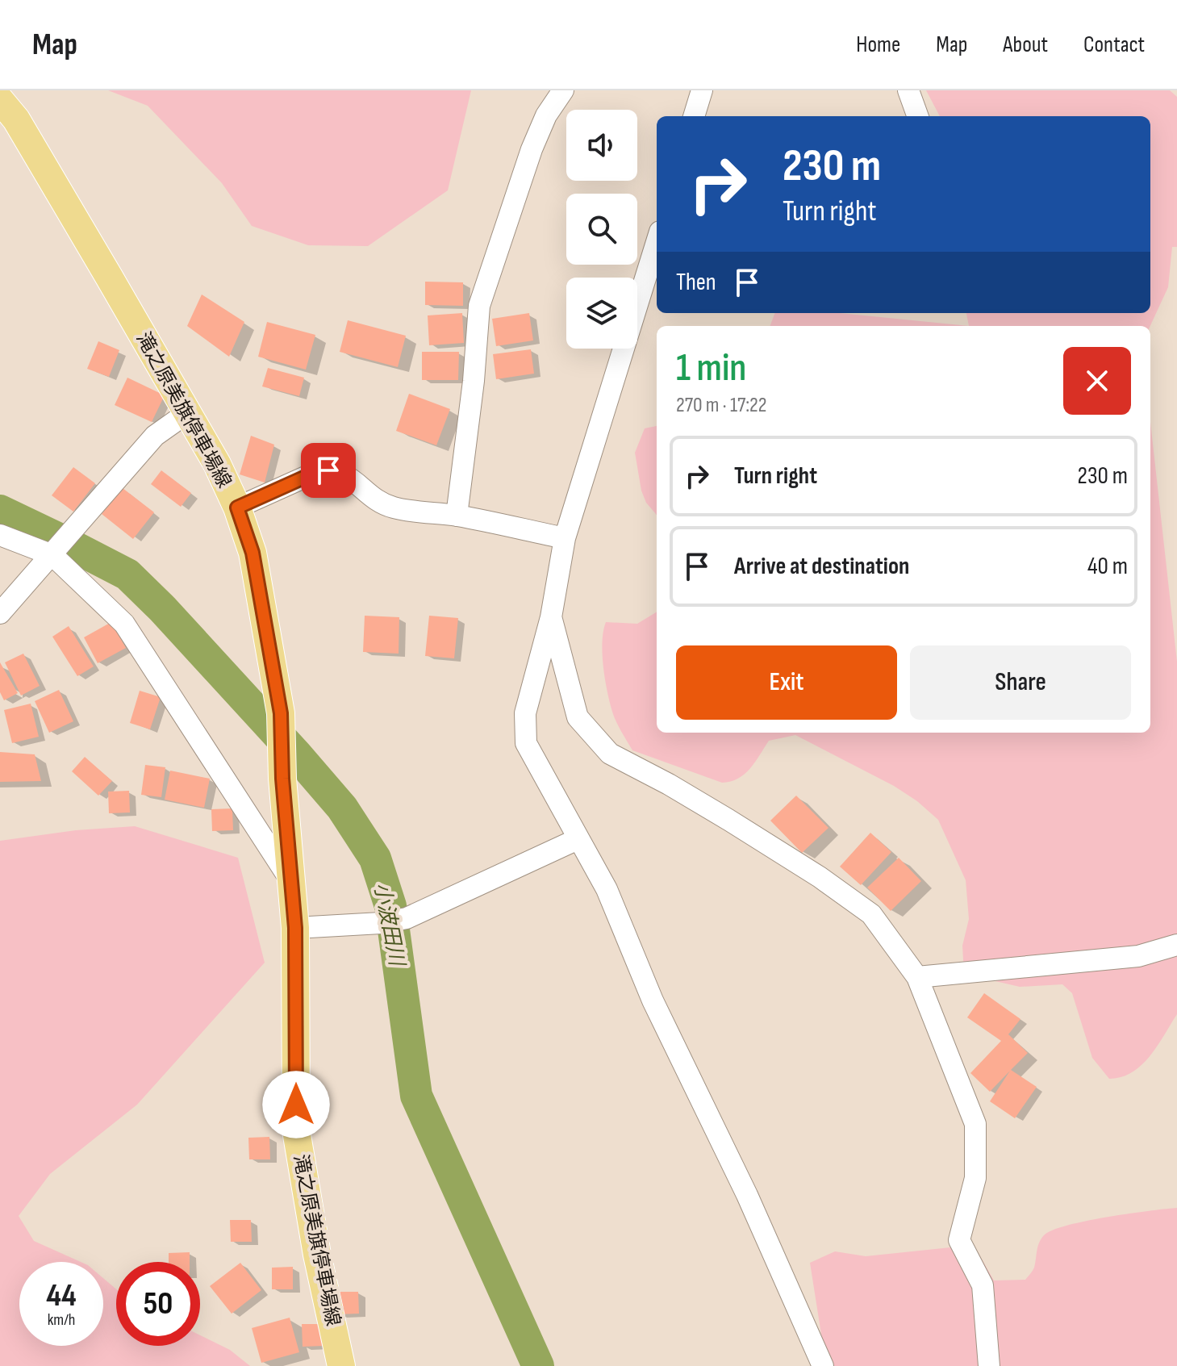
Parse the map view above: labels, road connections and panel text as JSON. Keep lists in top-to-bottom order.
{
  "streets": {
    "main road": ["滝之原美旗停車場線"]
  },
  "water": ["小波田川"],
  "page": {
    "header": "Map",
    "nav": [
      "Home",
      "Map",
      "About",
      "Contact"
    ],
    "turn": ["230 m", "Turn right"],
    "then": "Then",
    "heading": ["1 min", "270 m · 17:22"],
    "list": [
      {
        "name": "Turn right",
        "value": "230 m"
      },
      {
        "name": "Arrive at destination",
        "value": "40 m"
      }
    ],
    "buttons": ["Exit", "Share"],
    "speed": "44 km/h",
    "limit": "50"
  }
}
